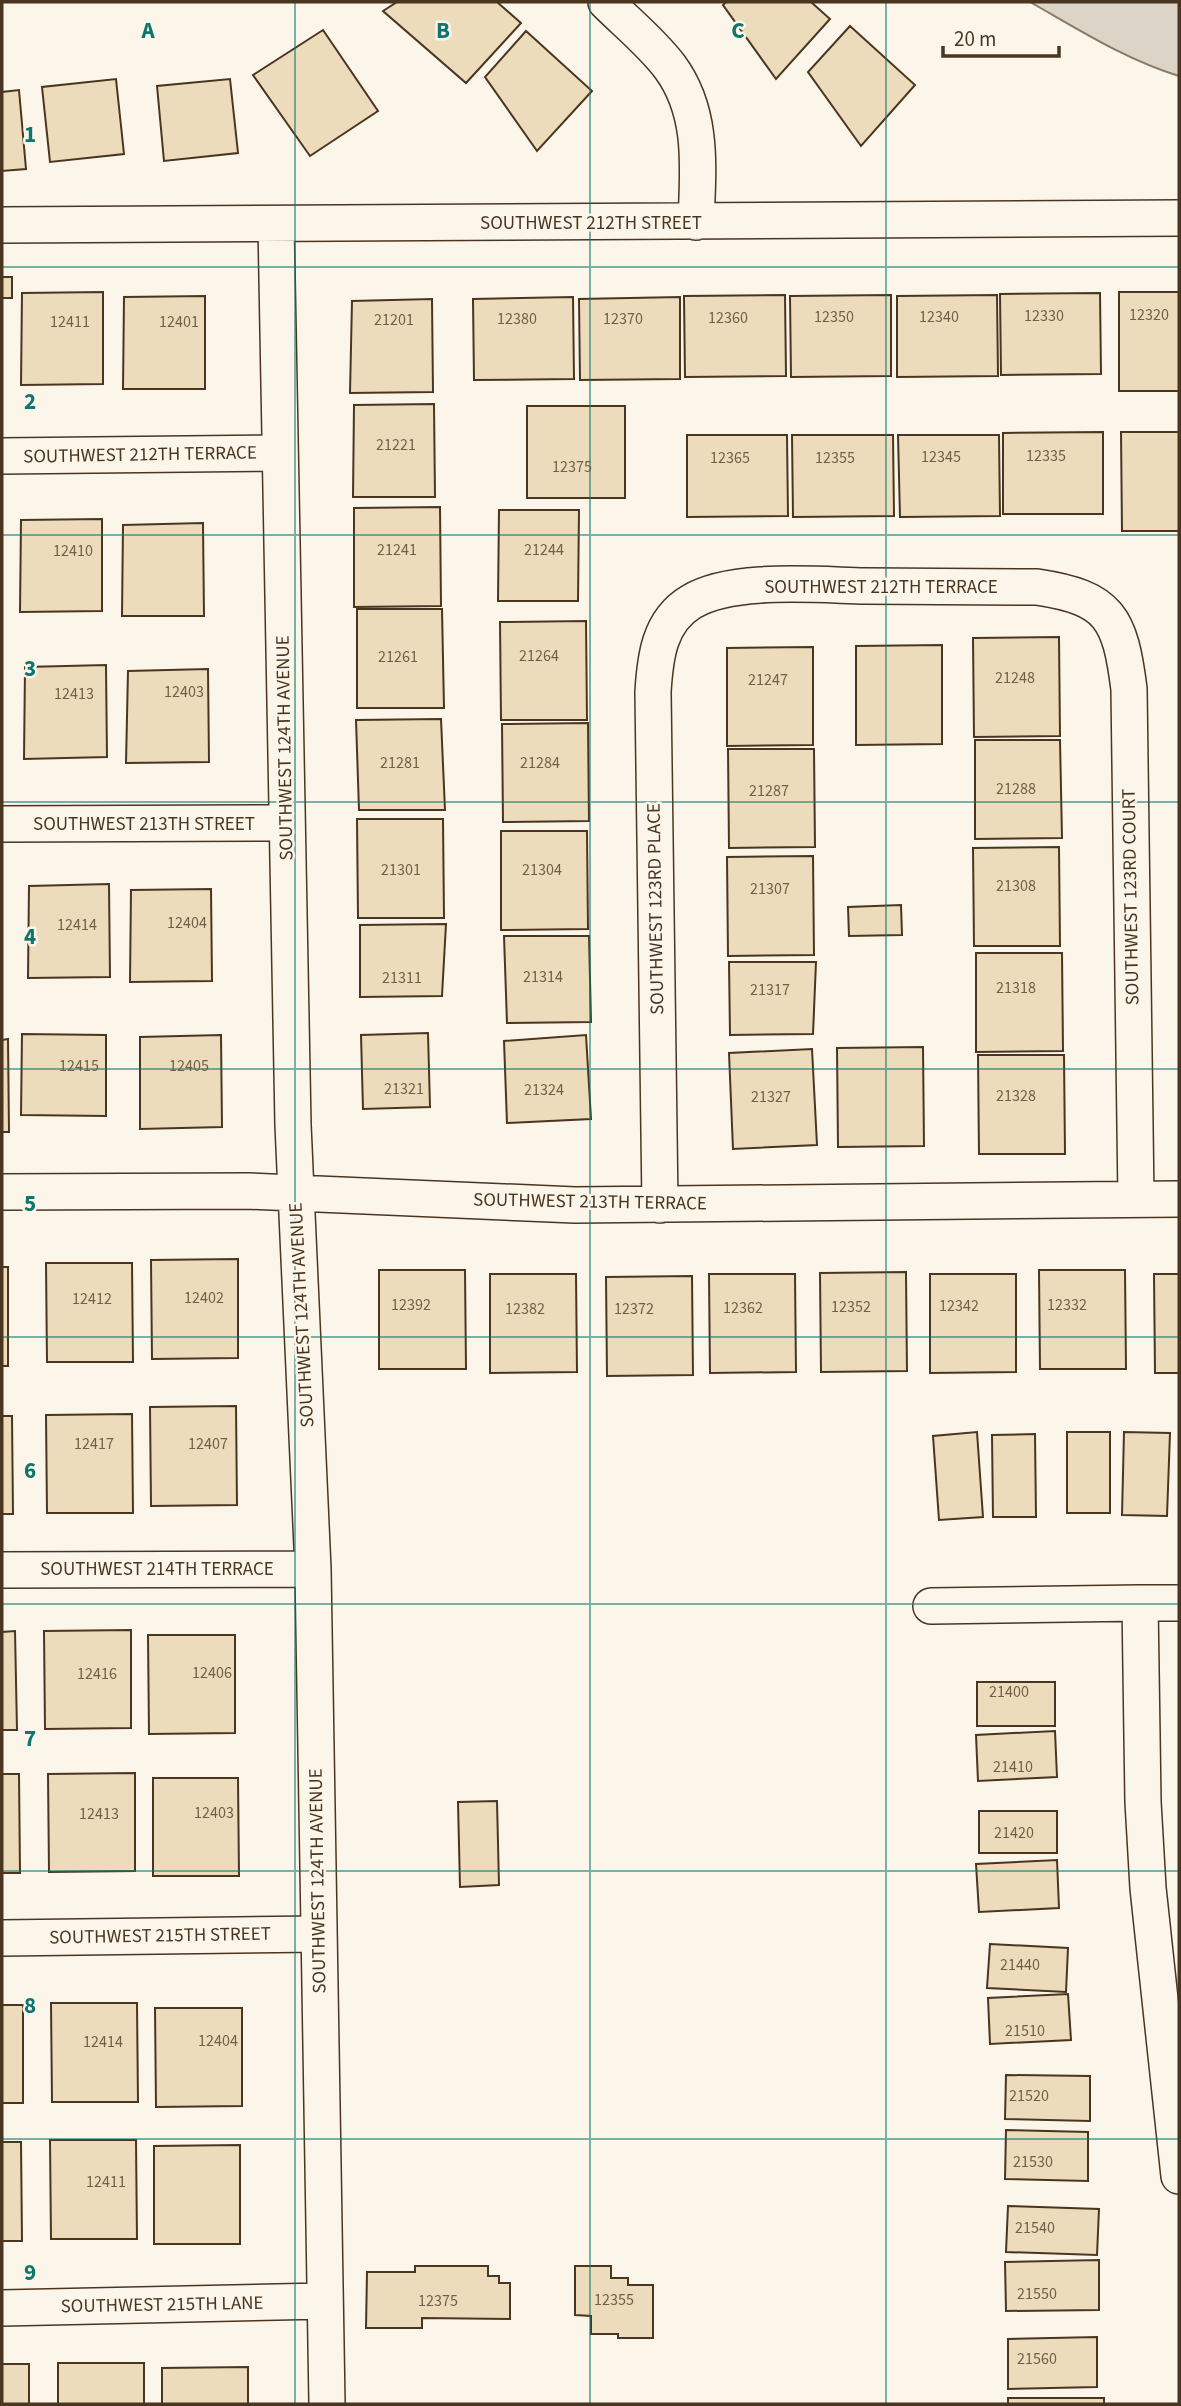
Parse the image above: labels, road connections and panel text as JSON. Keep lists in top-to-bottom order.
{
  "streets": {
    "street": [
      "SOUTHWEST 212TH STREET",
      "SOUTHWEST 212TH TERRACE",
      "SOUTHWEST 124TH AVENUE",
      "SOUTHWEST 213TH STREET",
      "SOUTHWEST 123RD COURT",
      "SOUTHWEST 123RD PLACE",
      "SOUTHWEST 213TH TERRACE",
      "SOUTHWEST 214TH TERRACE",
      "SOUTHWEST 215TH STREET",
      "SOUTHWEST 215TH LANE"
    ]
  },
  "crossings": [
    ["SOUTHWEST 212TH STREET", "SOUTHWEST 124TH AVENUE"],
    ["SOUTHWEST 212TH TERRACE", "SOUTHWEST 124TH AVENUE"],
    ["SOUTHWEST 212TH TERRACE", "SOUTHWEST 123RD COURT"],
    ["SOUTHWEST 212TH TERRACE", "SOUTHWEST 123RD PLACE"],
    ["SOUTHWEST 124TH AVENUE", "SOUTHWEST 213TH STREET"],
    ["SOUTHWEST 124TH AVENUE", "SOUTHWEST 213TH TERRACE"],
    ["SOUTHWEST 124TH AVENUE", "SOUTHWEST 214TH TERRACE"],
    ["SOUTHWEST 124TH AVENUE", "SOUTHWEST 215TH STREET"],
    ["SOUTHWEST 124TH AVENUE", "SOUTHWEST 215TH LANE"],
    ["SOUTHWEST 123RD COURT", "SOUTHWEST 213TH TERRACE"],
    ["SOUTHWEST 123RD PLACE", "SOUTHWEST 213TH TERRACE"]
  ],
  "house_numbers": [
    "12320",
    "12330",
    "12350",
    "12340",
    "12360",
    "12380",
    "12370",
    "21201",
    "12411",
    "12401",
    "21221",
    "12335",
    "12345",
    "12365",
    "12355",
    "12375",
    "21241",
    "21244",
    "12410",
    "21264",
    "21261",
    "21248",
    "21247",
    "12403",
    "12413",
    "21281",
    "21284",
    "21288",
    "21287",
    "21301",
    "21304",
    "21308",
    "21307",
    "12404",
    "12414",
    "21314",
    "21311",
    "21318",
    "21317",
    "12415",
    "12405",
    "21321",
    "21324",
    "21328",
    "21327",
    "12402",
    "12412",
    "12392",
    "12332",
    "12342",
    "12352",
    "12362",
    "12382",
    "12372",
    "12417",
    "12407",
    "12406",
    "12416",
    "21400",
    "21410",
    "12403",
    "12413",
    "21420",
    "21440",
    "21510",
    "12404",
    "12414",
    "21520",
    "21530",
    "12411",
    "21540",
    "21550",
    "12355",
    "12375",
    "21560"
  ],
  "scale_bar": "20 m",
  "grid": {
    "columns": ["A", "B", "C"],
    "rows": [
      "1",
      "2",
      "3",
      "4",
      "5",
      "6",
      "7",
      "8",
      "9"
    ]
  }
}
